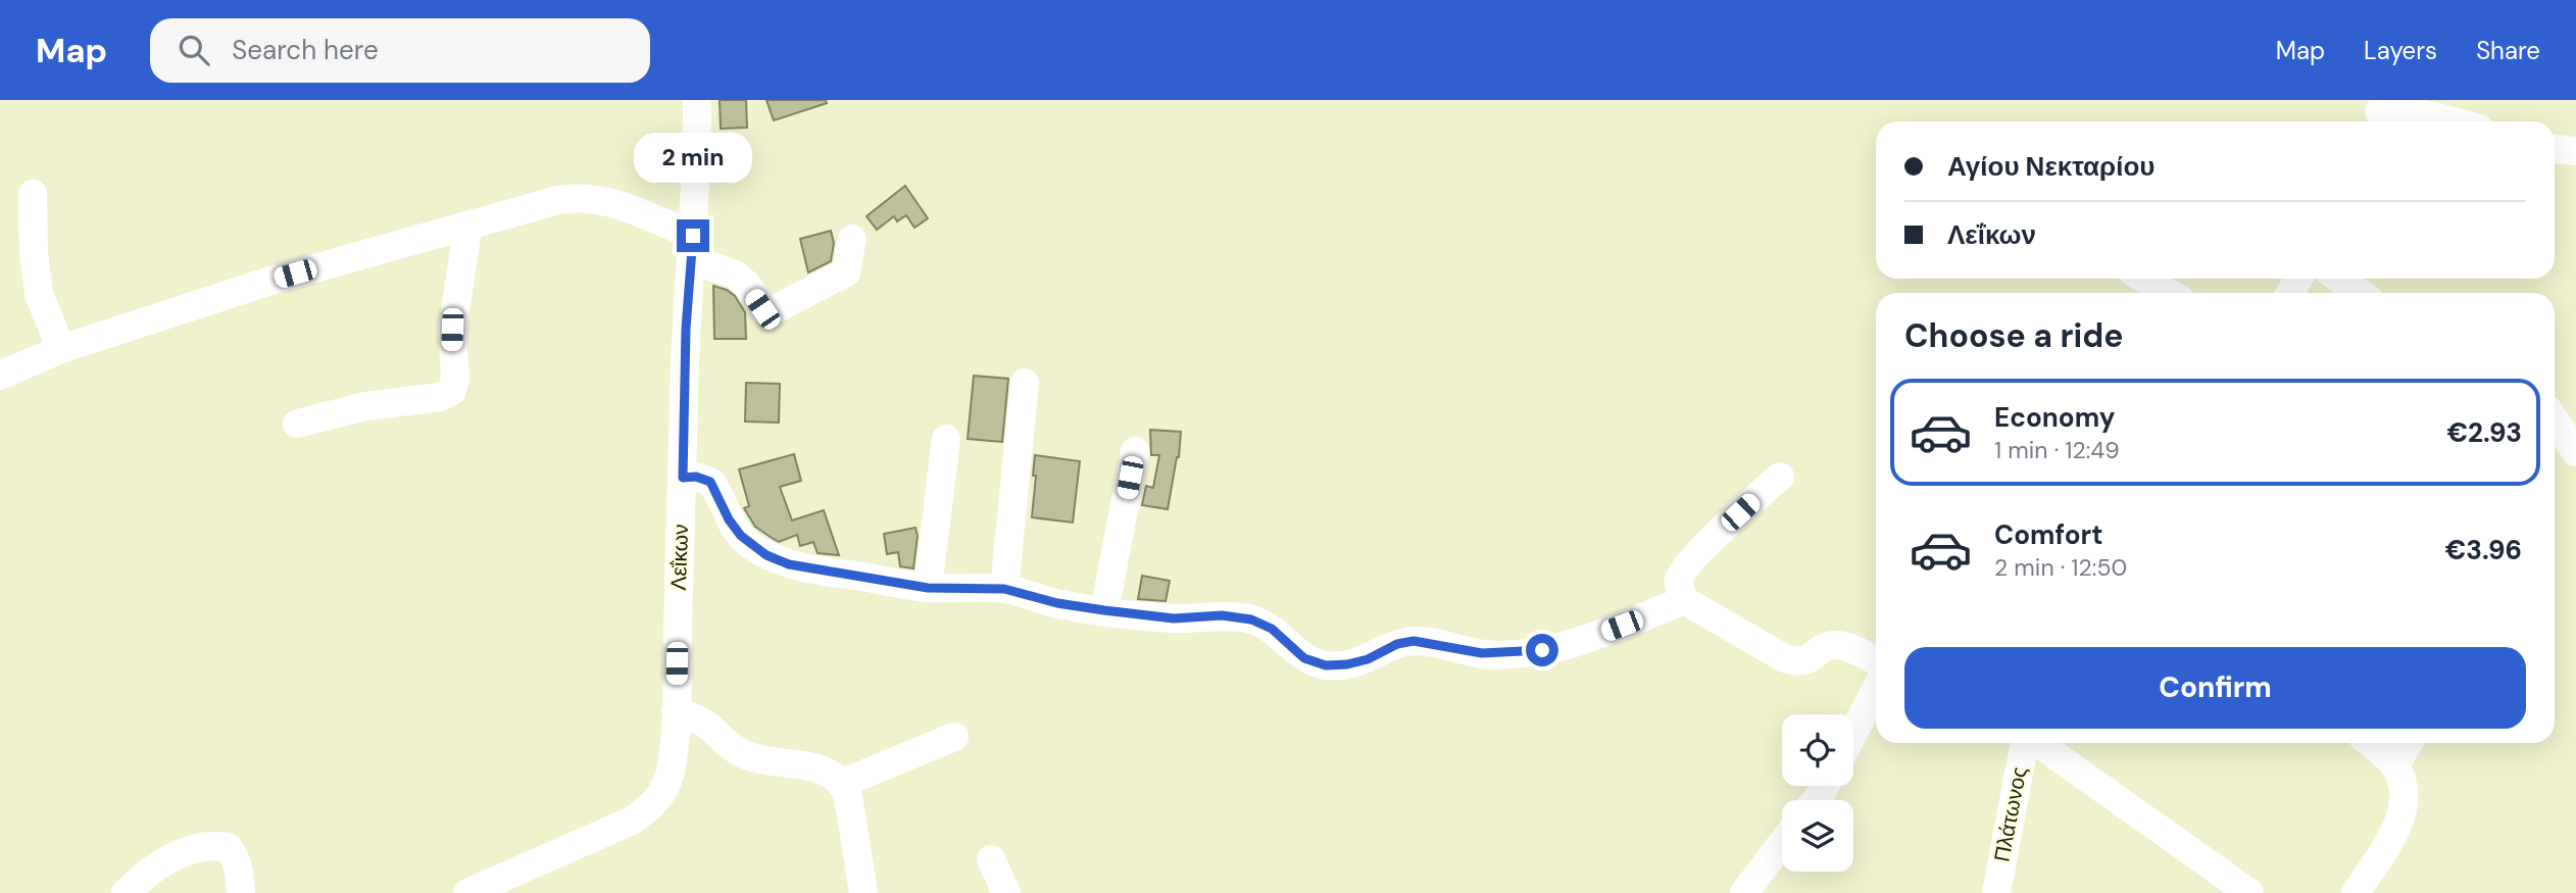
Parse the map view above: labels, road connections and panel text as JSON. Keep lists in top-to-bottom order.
{
  "streets": {
    "street": ["Λεΐκων", "Πλάτωνος"]
  },
  "page": {
    "header": "Map",
    "search": "Search here",
    "nav": ["Map", "Layers", "Share"],
    "banner": ["Αγίου Νεκταρίου", "Λεΐκων"],
    "bubble": "2 min",
    "heading": "Choose a ride",
    "list": [
      {
        "name": "Economy",
        "note": "1 min · 12:49",
        "value": "€2.93"
      },
      {
        "name": "Comfort",
        "note": "2 min · 12:50",
        "value": "€3.96"
      }
    ],
    "buttons": "Confirm"
  }
}
